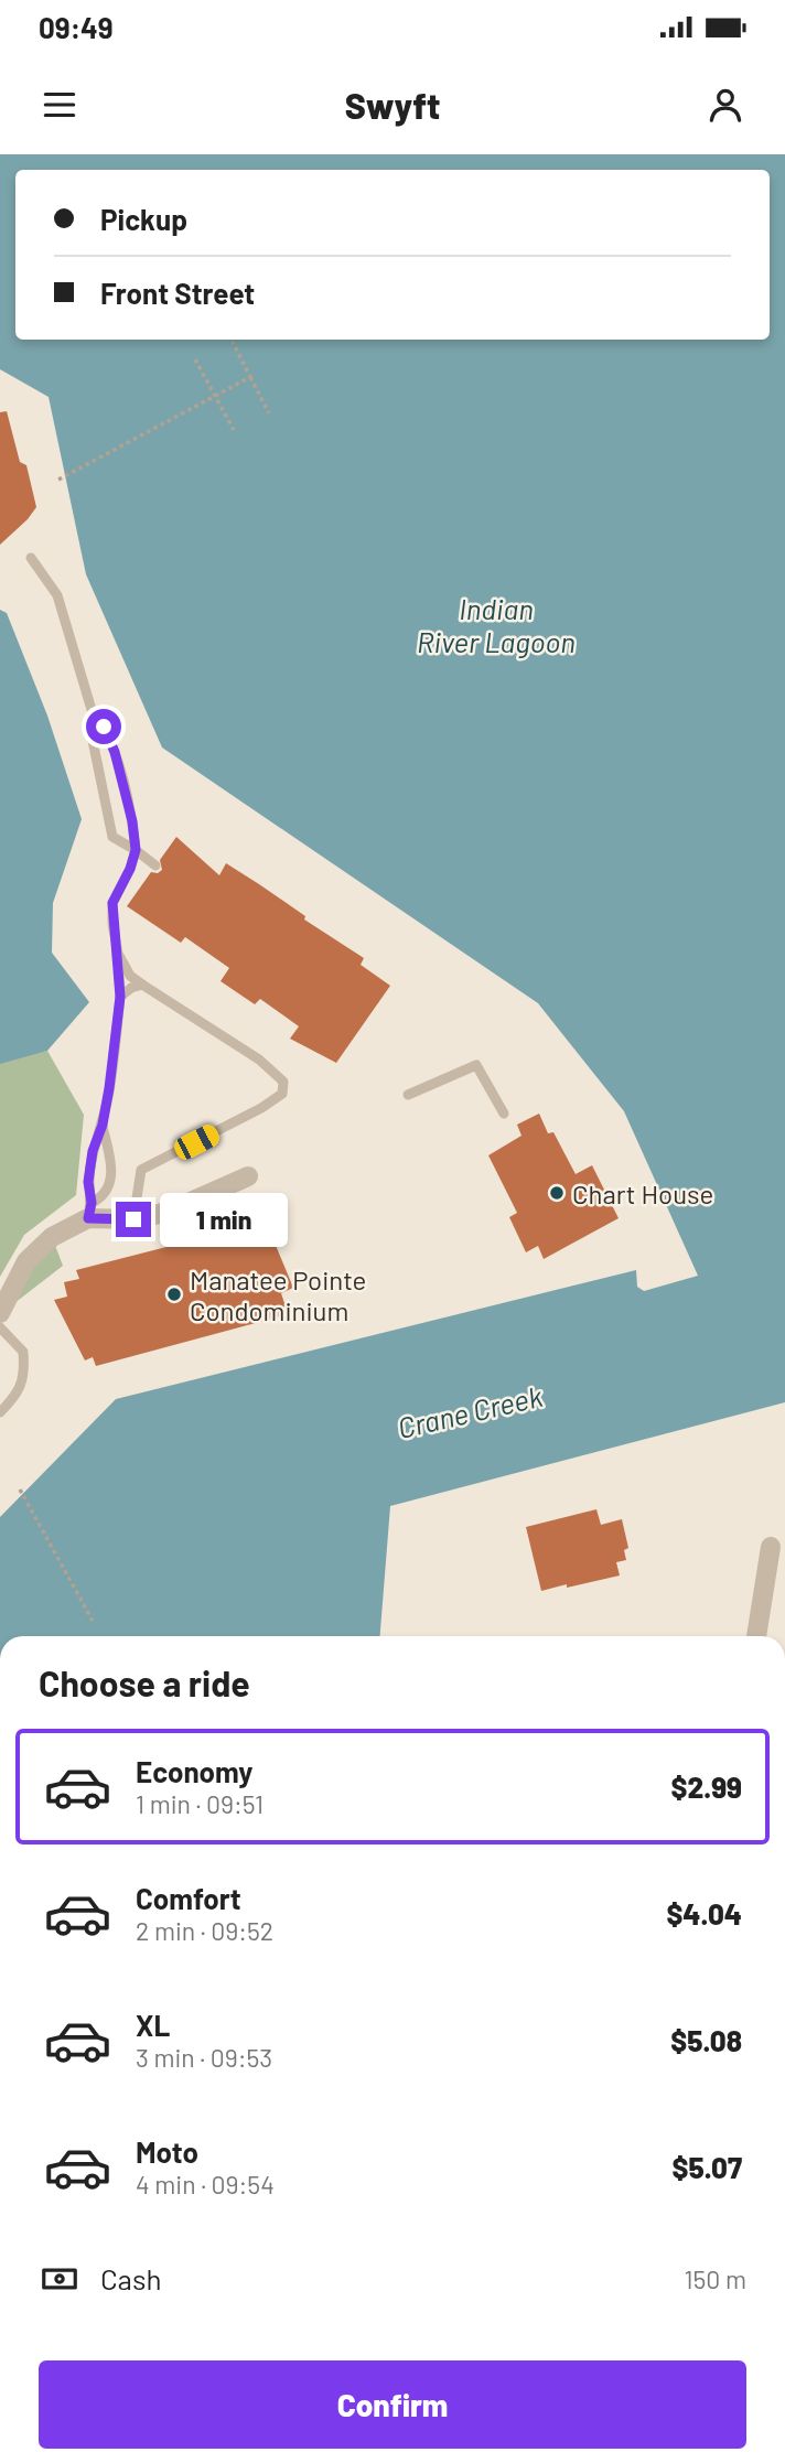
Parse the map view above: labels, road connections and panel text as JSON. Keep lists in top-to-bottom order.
{
  "water": ["Indian River Lagoon", "Crane Creek"],
  "places": ["Chart House", "Manatee Pointe Condominium"],
  "page": {
    "status": "09:49",
    "header": "Swyft",
    "banner": ["Pickup", "Front Street"],
    "bubble": "1 min",
    "heading": "Choose a ride",
    "list": [
      {
        "name": "Economy",
        "note": "1 min · 09:51",
        "value": "$2.99"
      },
      {
        "name": "Comfort",
        "note": "2 min · 09:52",
        "value": "$4.04"
      },
      {
        "name": "XL",
        "note": "3 min · 09:53",
        "value": "$5.08"
      },
      {
        "name": "Moto",
        "note": "4 min · 09:54",
        "value": "$5.07"
      }
    ],
    "pay": ["Cash", "150 m"],
    "buttons": "Confirm"
  }
}
